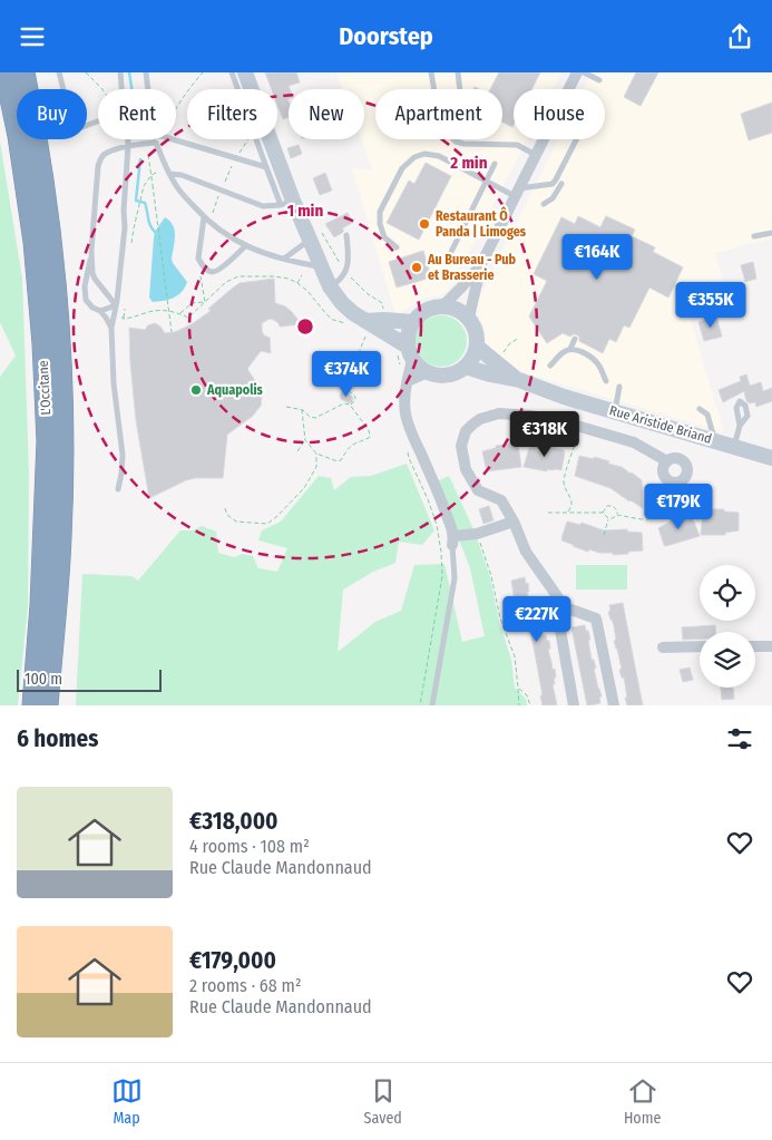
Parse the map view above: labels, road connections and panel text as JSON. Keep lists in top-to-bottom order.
{
  "streets": {
    "highway": ["L'Occitane"],
    "street": ["Rue Aristide Briand"]
  },
  "places": ["Restaurant Ô Panda | Limoges", "Au Bureau - Pub et Brasserie", "Aquapolis"],
  "scale_bar": "100 m",
  "page": {
    "header": "Doorstep",
    "chip": [
      "Buy",
      "Rent",
      "Filters",
      "New",
      "Apartment",
      "House"
    ],
    "price": [
      "€164K",
      "€355K",
      "€374K",
      "€318K",
      "€179K",
      "€227K"
    ],
    "scale": "100 m",
    "heading": "6 homes",
    "list": [
      {
        "name": "€318,000",
        "note": "4 rooms · 108 m² · Rue Claude Mandonnaud"
      },
      {
        "name": "€179,000",
        "note": "2 rooms · 68 m² · Rue Claude Mandonnaud"
      }
    ],
    "tabs": ["Map", "Saved", "Home"]
  },
  "rings": ["2 min", "1 min"]
}
